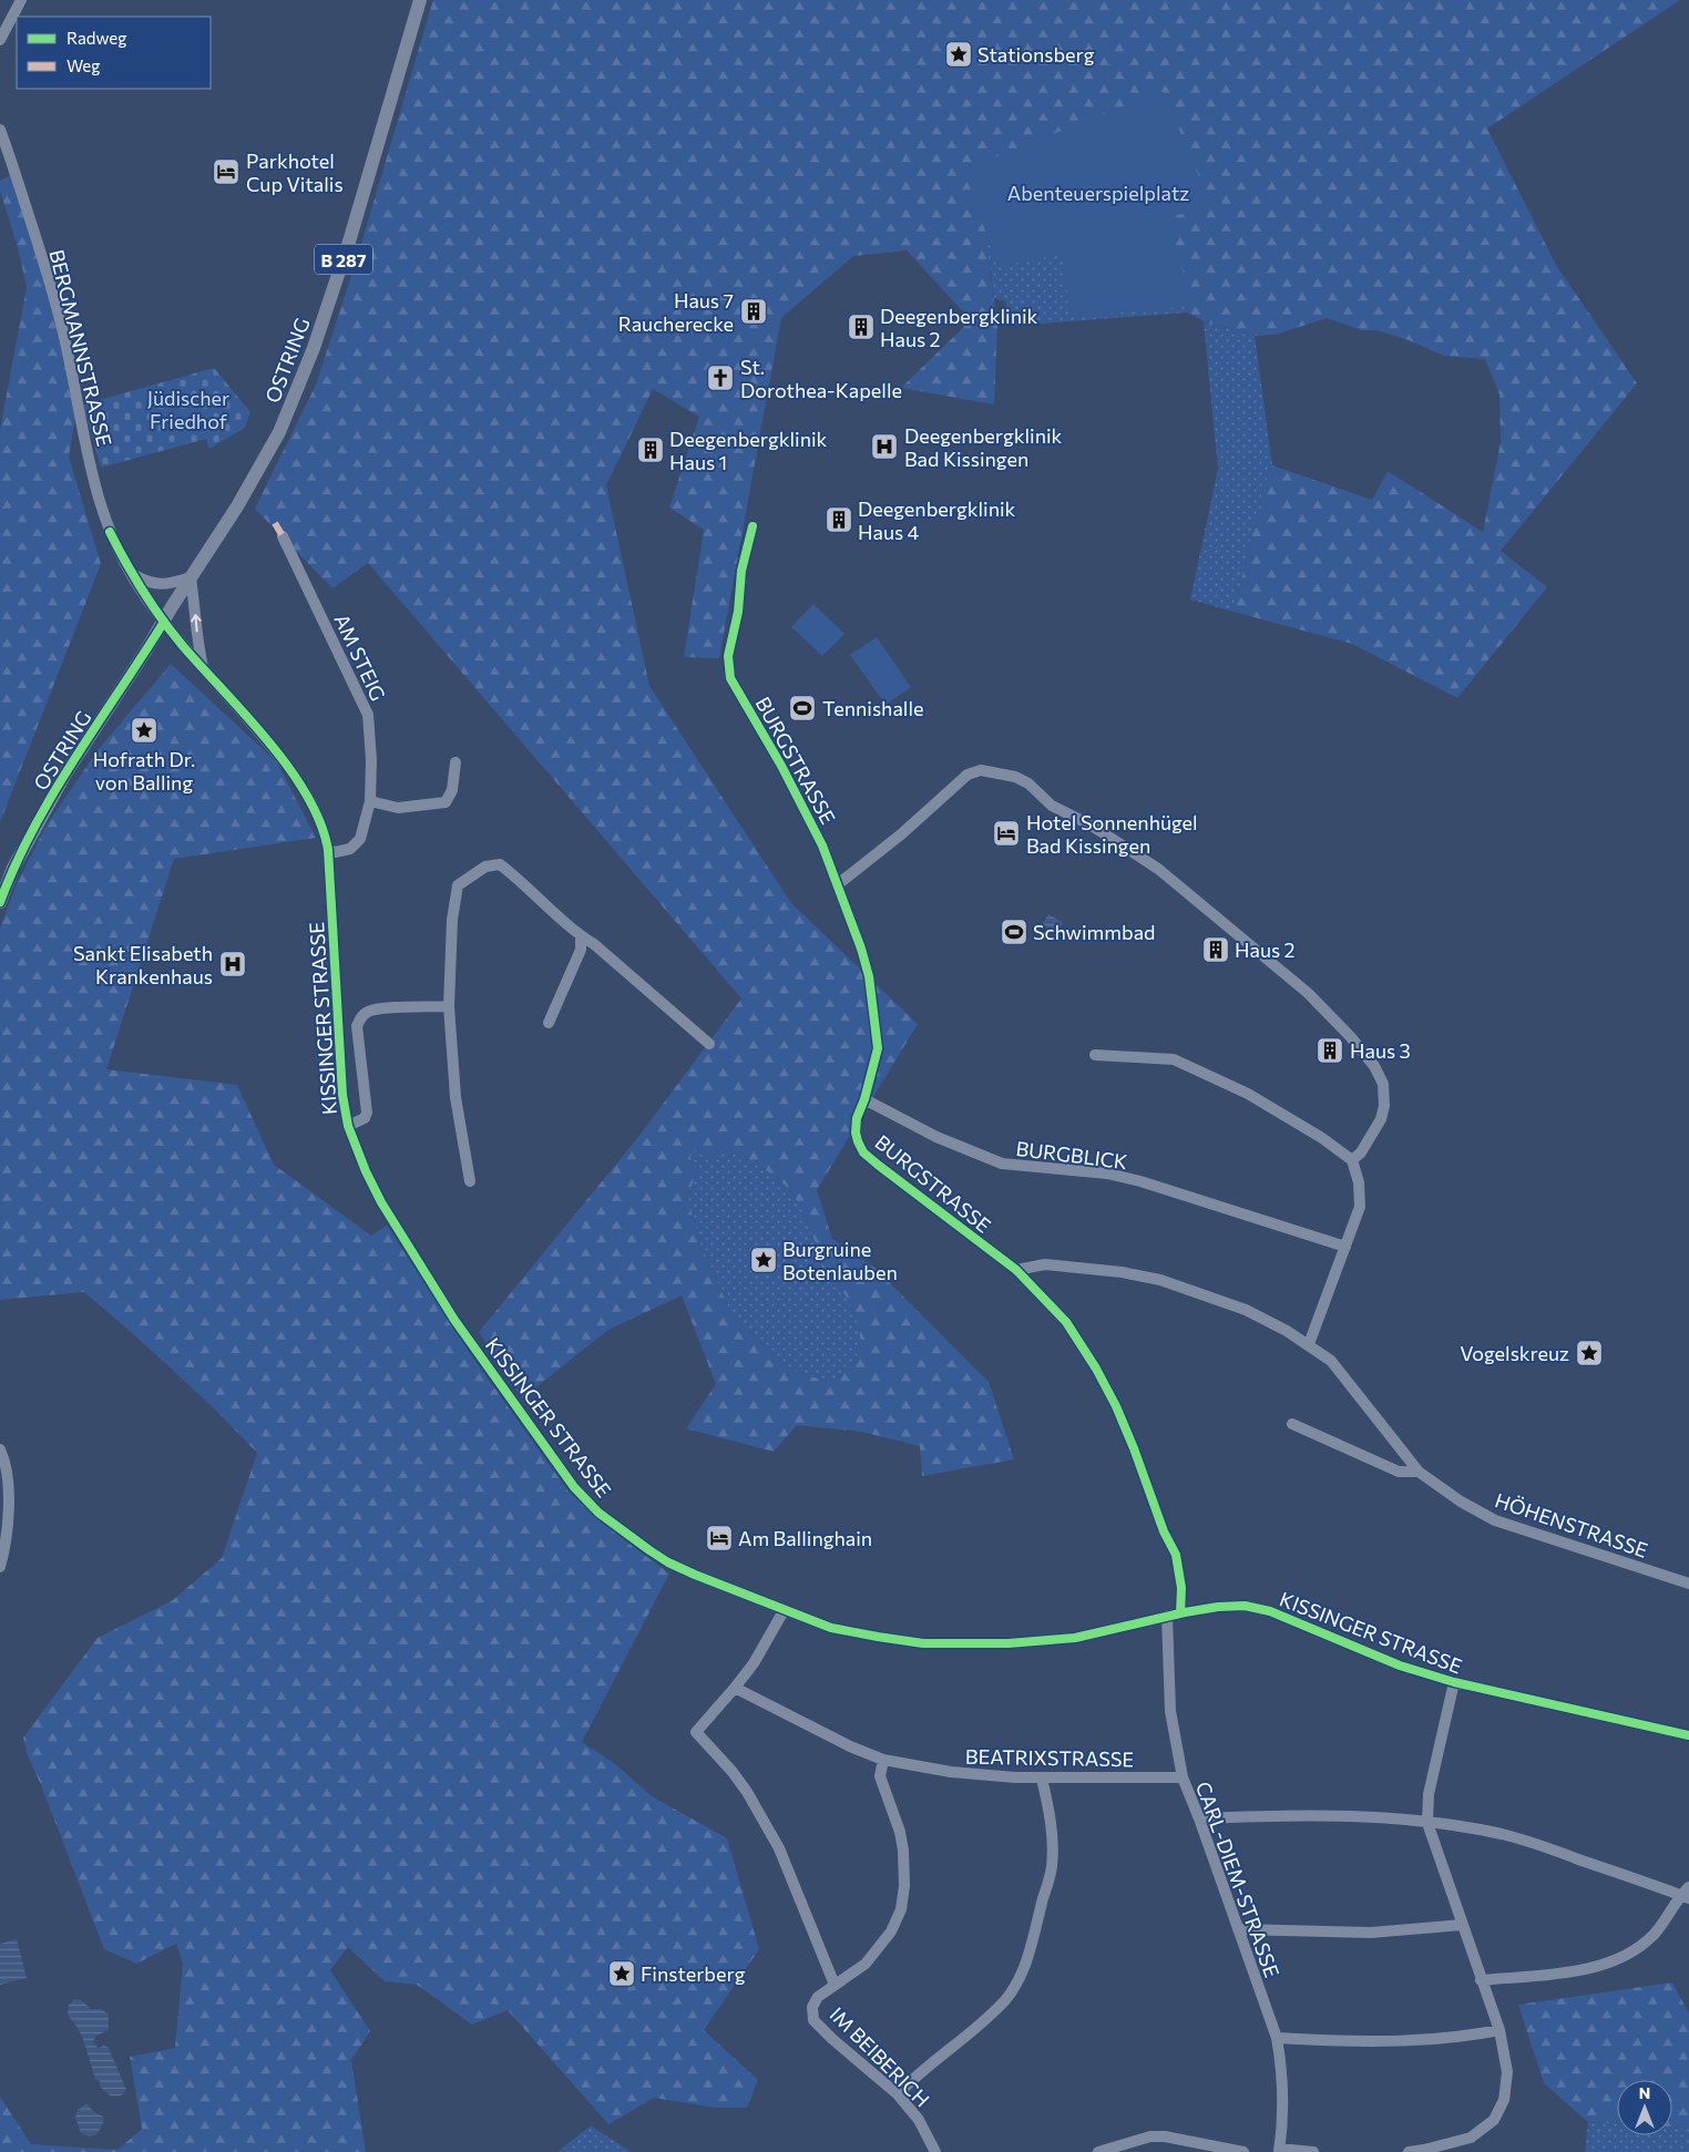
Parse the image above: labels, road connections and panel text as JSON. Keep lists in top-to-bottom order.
{
  "streets": {
    "main road": ["B 287", "OSTRING"],
    "street": [
      "BERGMANNSTRASSE",
      "AM STEIG",
      "BURGSTRASSE",
      "KISSINGER STRASSE",
      "BURGBLICK",
      "HÖHENSTRASSE",
      "BEATRIXSTRASSE",
      "CARL-DIEM-STRASSE",
      "IM BEIBERICH"
    ]
  },
  "crossings": [
    ["BERGMANNSTRASSE", "OSTRING"],
    ["BERGMANNSTRASSE", "KISSINGER STRASSE"],
    ["OSTRING", "KISSINGER STRASSE"],
    ["AM STEIG", "KISSINGER STRASSE"],
    ["BURGSTRASSE", "KISSINGER STRASSE"],
    ["BURGSTRASSE", "BURGBLICK"],
    ["BURGSTRASSE", "HÖHENSTRASSE"],
    ["KISSINGER STRASSE", "CARL-DIEM-STRASSE"],
    ["BEATRIXSTRASSE", "CARL-DIEM-STRASSE"],
    ["BEATRIXSTRASSE", "IM BEIBERICH"]
  ],
  "parks": ["Abenteuerspielplatz", "Jüdischer Friedhof"],
  "places": {
    "place": [
      "Stationsberg",
      "Hofrath Dr. von Balling",
      "Burgruine Botenlauben",
      "Vogelskreuz",
      "Finsterberg"
    ],
    "hotel": ["Parkhotel Cup Vitalis", "Hotel Sonnenhügel Bad Kissingen", "Am Ballinghain"],
    "building": [
      "Haus 7 Raucherecke",
      "Deegenbergklinik Haus 2",
      "Deegenbergklinik Haus 1",
      "Deegenbergklinik Haus 4",
      "Haus 2",
      "Haus 3"
    ],
    "church": ["St. Dorothea-Kapelle"],
    "hospital": ["Deegenbergklinik Bad Kissingen", "Sankt Elisabeth Krankenhaus"],
    "sports": ["Tennishalle", "Schwimmbad"]
  },
  "legend": ["Radweg", "Weg"],
  "north": "top"
}
